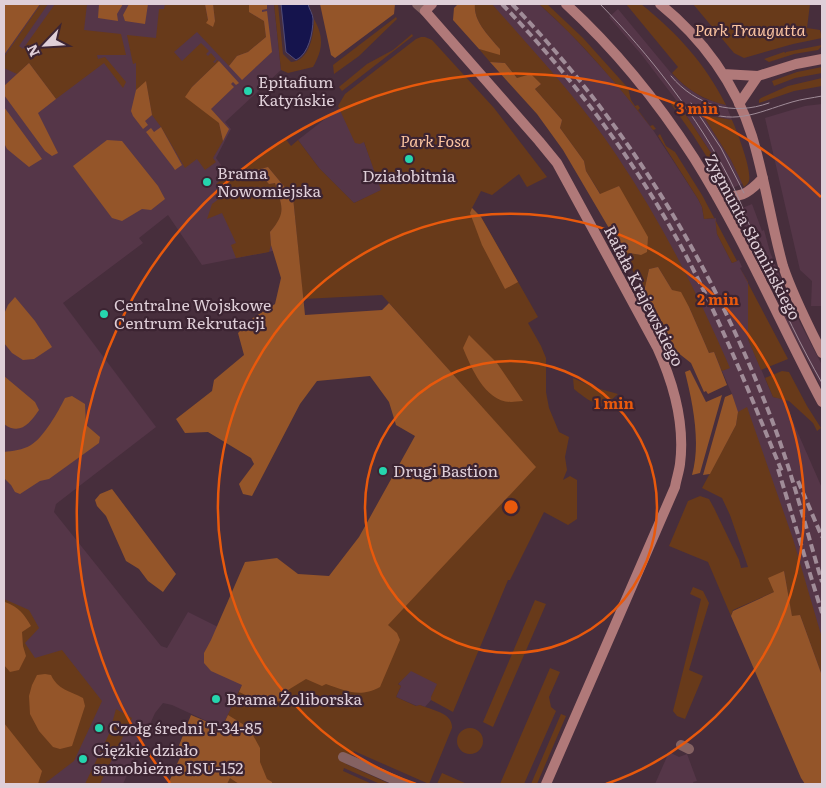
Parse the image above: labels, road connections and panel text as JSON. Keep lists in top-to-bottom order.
{
  "streets": {
    "street": ["Zygmunta Słomińskiego", "Rafała Krajewskiego"]
  },
  "parks": ["Park Traugutta", "Park Fosa"],
  "places": [
    "Epitafium Katyńskie",
    "Działobitnia",
    "Brama Nowomiejska",
    "Centralne Wojskowe Centrum Rekrutacji",
    "Drugi Bastion",
    "Brama Żoliborska",
    "Czołg średni T-34-85",
    "Ciężkie działo samobieżne ISU-152"
  ],
  "north": "bottom left",
  "rings": ["3 min", "2 min", "1 min"]
}
